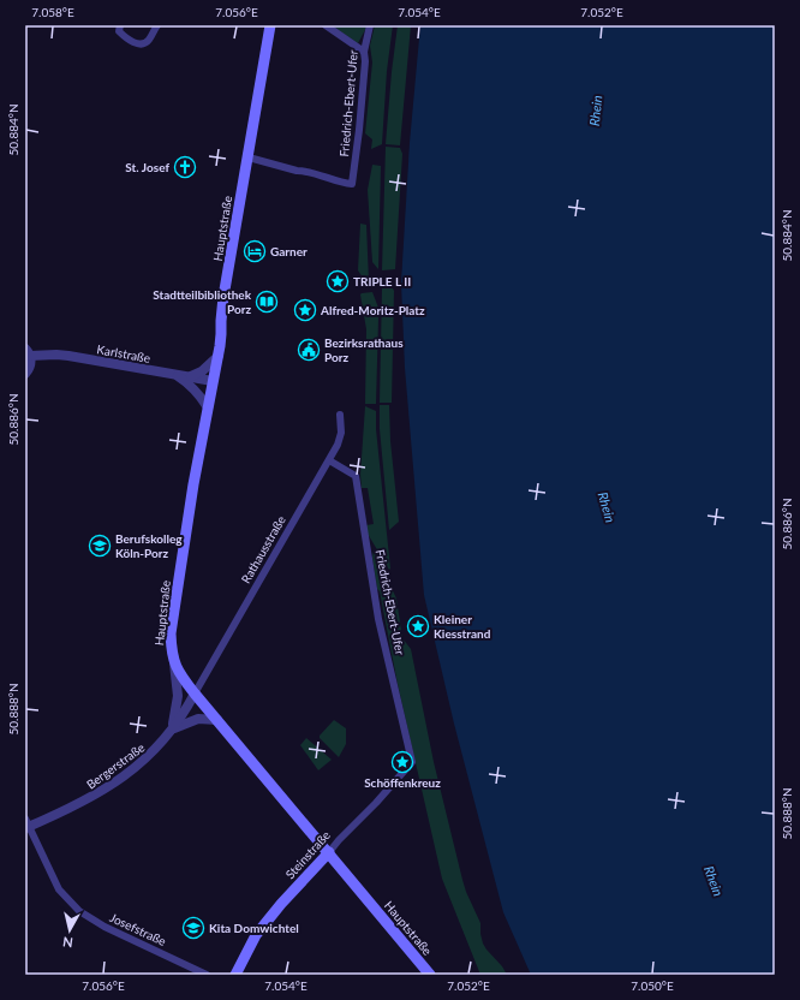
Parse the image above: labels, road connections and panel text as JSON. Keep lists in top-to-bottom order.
{
  "streets": {
    "main road": ["Hauptstraße", "Steinstraße"],
    "street": [
      "Friedrich-Ebert-Ufer",
      "Karlstraße",
      "Rathausstraße",
      "Bergerstraße",
      "Josefstraße"
    ]
  },
  "crossings": [
    ["Friedrich-Ebert-Ufer", "Hauptstraße"],
    ["Friedrich-Ebert-Ufer", "Rathausstraße"],
    ["Friedrich-Ebert-Ufer", "Steinstraße"],
    ["Hauptstraße", "Karlstraße"],
    ["Hauptstraße", "Rathausstraße"],
    ["Hauptstraße", "Bergerstraße"],
    ["Hauptstraße", "Steinstraße"],
    ["Rathausstraße", "Bergerstraße"],
    ["Bergerstraße", "Josefstraße"]
  ],
  "water": ["Rhein"],
  "places": {
    "church": ["St. Josef"],
    "hotel": ["Garner"],
    "place": [
      "TRIPLE L II",
      "Alfred-Moritz-Platz",
      "Kleiner Kiesstrand",
      "Schöffenkreuz"
    ],
    "library": ["Stadtteilbibliothek Porz"],
    "public building": ["Bezirksrathaus Porz"],
    "school or university": ["Berufskolleg Köln-Porz", "Kita Domwichtel"]
  },
  "north": "bottom",
  "coordinates": [
    "7.058°E",
    "7.056°E",
    "7.054°E",
    "7.052°E",
    "50.884°N",
    "50.886°N",
    "50.888°N",
    "7.050°E"
  ]
}
